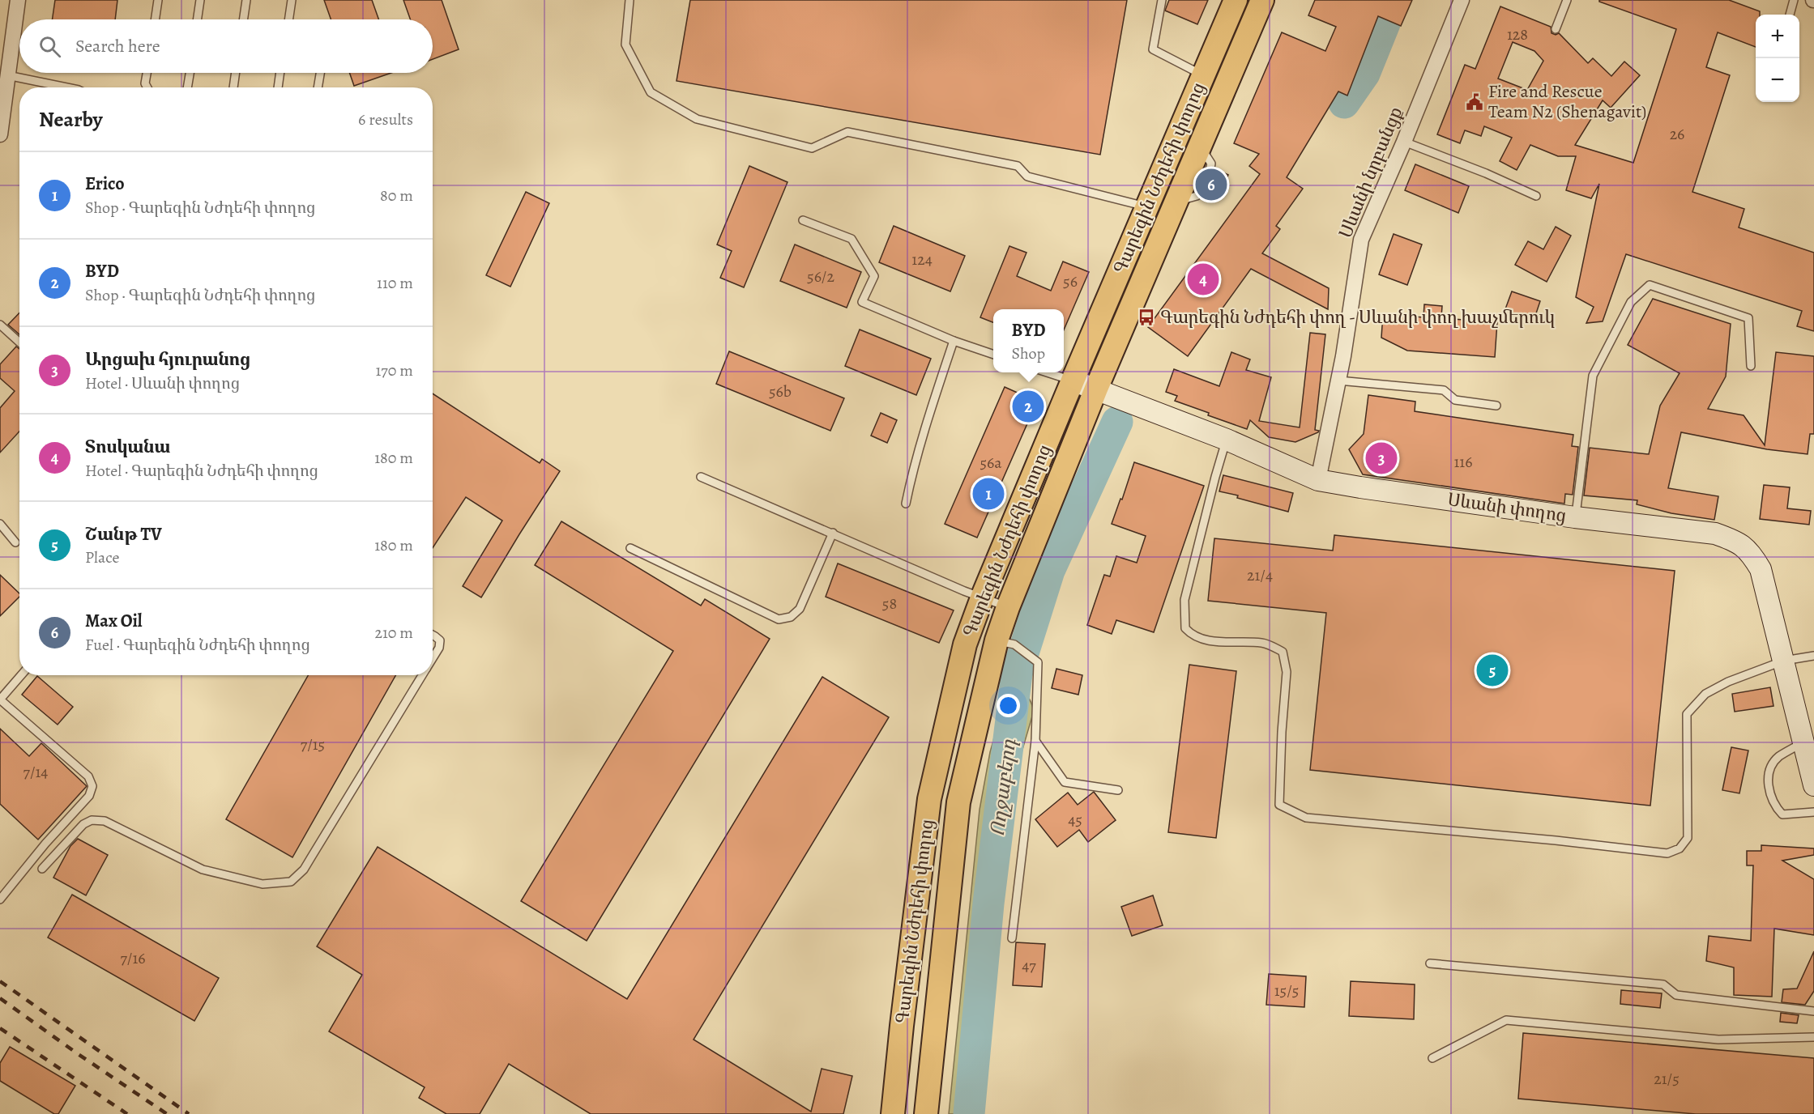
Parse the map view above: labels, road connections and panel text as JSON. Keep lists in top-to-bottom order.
{
  "streets": {
    "main road": ["Գարեգին Նժդեհի փողոց"],
    "street": ["Սևանի նրբանցք", "Սևանի փողոց"]
  },
  "crossings": [
    ["Սևանի նրբանցք", "Սևանի փողոց"],
    ["Գարեգին Նժդեհի փողոց", "Սևանի փողոց"]
  ],
  "water": ["Ողջաբերդ"],
  "places": {
    "public building": ["Fire and Rescue Team N2 (Shenagavit)"],
    "bus stop": ["Գարեգին Նժդեհի փող - Սևանի փող խաչմերուկ"]
  },
  "house_numbers": [
    "128",
    "26",
    "124",
    "56/2",
    "56",
    "56b",
    "116",
    "56a",
    "21/4",
    "58",
    "7/15",
    "7/14",
    "45",
    "7/16",
    "47",
    "15/5",
    "21/5"
  ],
  "page": {
    "map_buttons": ["+", "−"],
    "search": "Search here",
    "heading": ["Nearby", "6 results"],
    "list": [
      {
        "mark": "1",
        "name": "Erico",
        "note": "Shop · Գարեգին Նժդեհի փողոց",
        "value": "80 m"
      },
      {
        "mark": "2",
        "name": "BYD",
        "note": "Shop · Գարեգին Նժդեհի փողոց",
        "value": "110 m"
      },
      {
        "mark": "3",
        "name": "Արցախ հյուրանոց",
        "note": "Hotel · Սևանի փողոց",
        "value": "170 m"
      },
      {
        "mark": "4",
        "name": "Տոսկանա",
        "note": "Hotel · Գարեգին Նժդեհի փողոց",
        "value": "180 m"
      },
      {
        "mark": "5",
        "name": "Շանթ TV",
        "note": "Place",
        "value": "180 m"
      },
      {
        "mark": "6",
        "name": "Max Oil",
        "note": "Fuel · Գարեգին Նժդեհի փողոց",
        "value": "210 m"
      }
    ],
    "pins": [
      "6",
      "4",
      "2",
      "3",
      "1",
      "5"
    ],
    "popup": ["BYD", "Shop"]
  }
}
